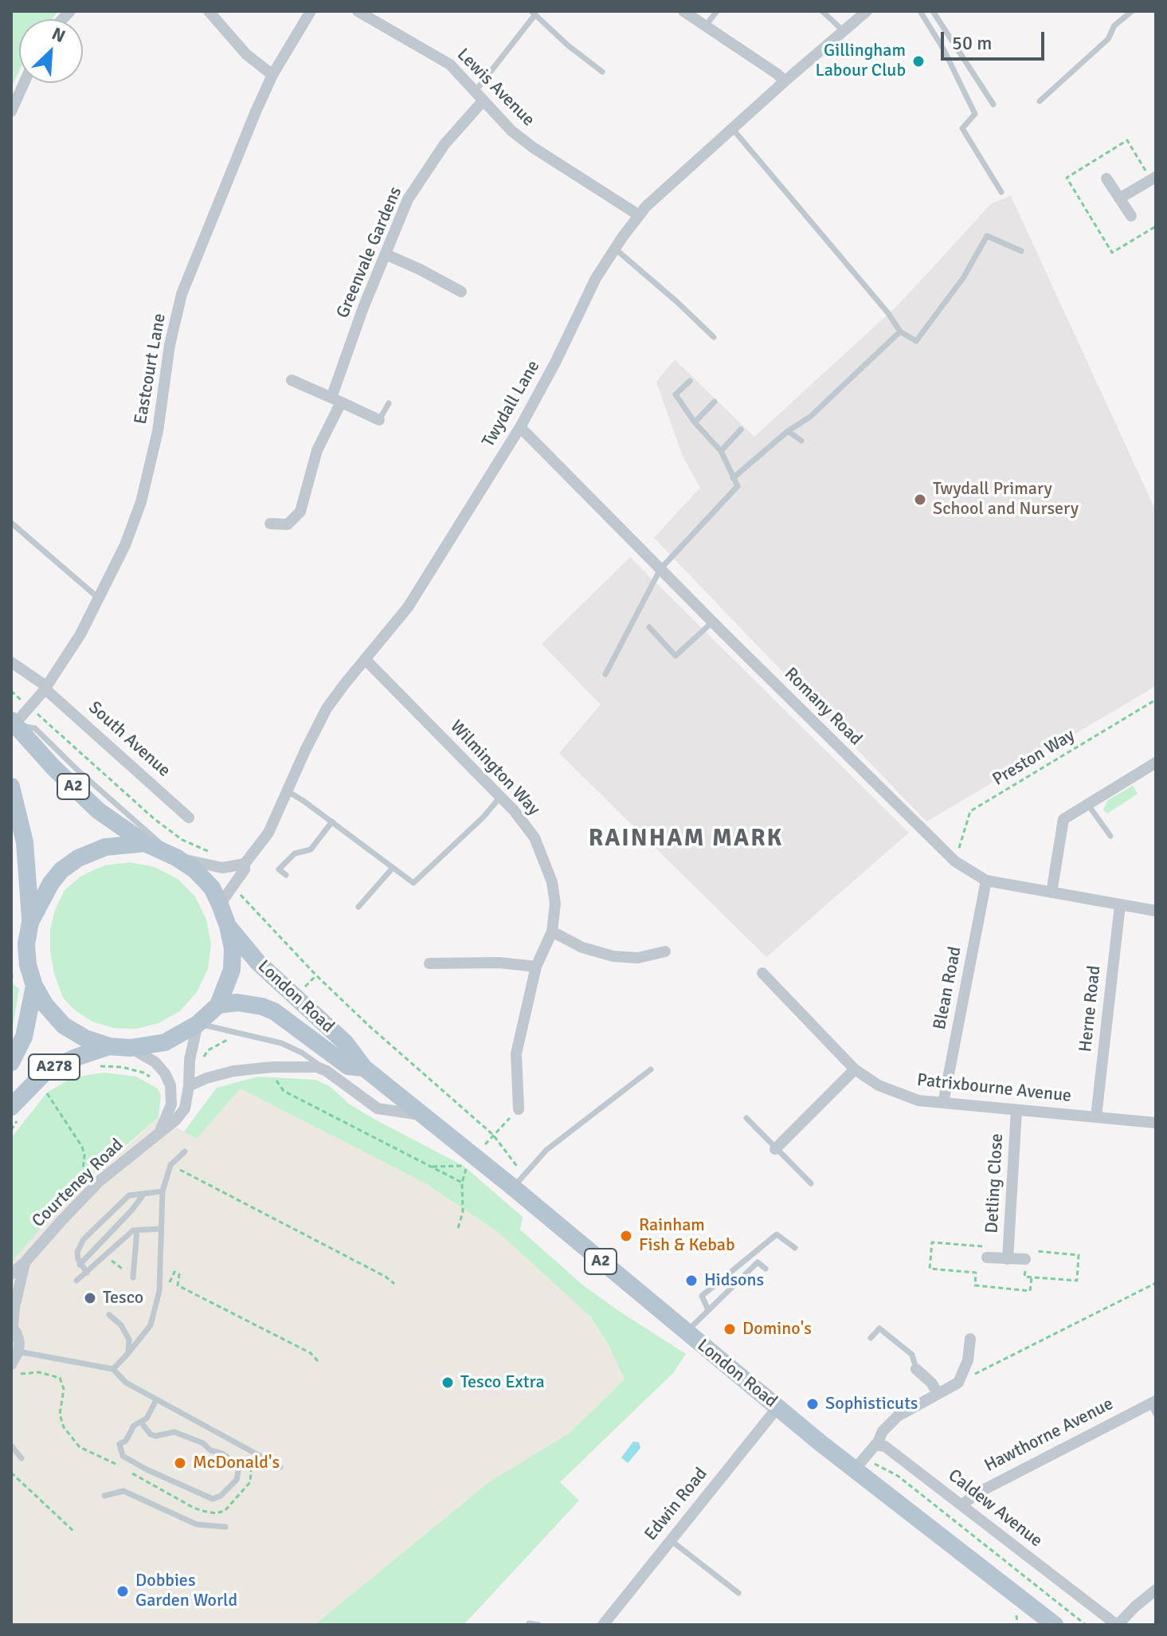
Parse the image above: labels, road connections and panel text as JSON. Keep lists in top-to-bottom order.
{
  "streets": {
    "main road": ["A2", "London Road", "A278"],
    "street": [
      "Lewis Avenue",
      "Greenvale Gardens",
      "Eastcourt Lane",
      "Twydall Lane",
      "Romany Road",
      "South Avenue",
      "Wilmington Way",
      "Blean Road",
      "Herne Road",
      "Patrixbourne Avenue",
      "Courteney Road",
      "Detling Close",
      "Hawthorne Avenue",
      "Edwin Road",
      "Caldew Avenue"
    ],
    "path": ["Preston Way"]
  },
  "crossings": [
    ["Lewis Avenue", "Greenvale Gardens"],
    ["Lewis Avenue", "Twydall Lane"],
    ["Eastcourt Lane", "South Avenue"],
    ["Eastcourt Lane", "A2"],
    ["Twydall Lane", "Romany Road"],
    ["Twydall Lane", "Wilmington Way"],
    ["Twydall Lane", "A2"],
    ["Twydall Lane", "London Road"],
    ["Twydall Lane", "A278"],
    ["Twydall Lane", "Courteney Road"],
    ["Romany Road", "Preston Way"],
    ["Romany Road", "Blean Road"],
    ["Romany Road", "Herne Road"],
    ["A2", "London Road"],
    ["A2", "A278"],
    ["A2", "Courteney Road"],
    ["Blean Road", "Patrixbourne Avenue"],
    ["London Road", "A278"],
    ["London Road", "Courteney Road"],
    ["London Road", "Edwin Road"],
    ["Herne Road", "Patrixbourne Avenue"],
    ["A278", "Courteney Road"],
    ["Patrixbourne Avenue", "Detling Close"],
    ["Hawthorne Avenue", "Caldew Avenue"]
  ],
  "districts": ["RAINHAM MARK"],
  "places": [
    "Gillingham Labour Club",
    "Twydall Primary School and Nursery",
    "Rainham Fish & Kebab",
    "Hidsons",
    "Tesco",
    "Domino's",
    "Tesco Extra",
    "Sophisticuts",
    "McDonald's",
    "Dobbies Garden World"
  ],
  "scale_bar": "50 m",
  "north": "top right"
}
